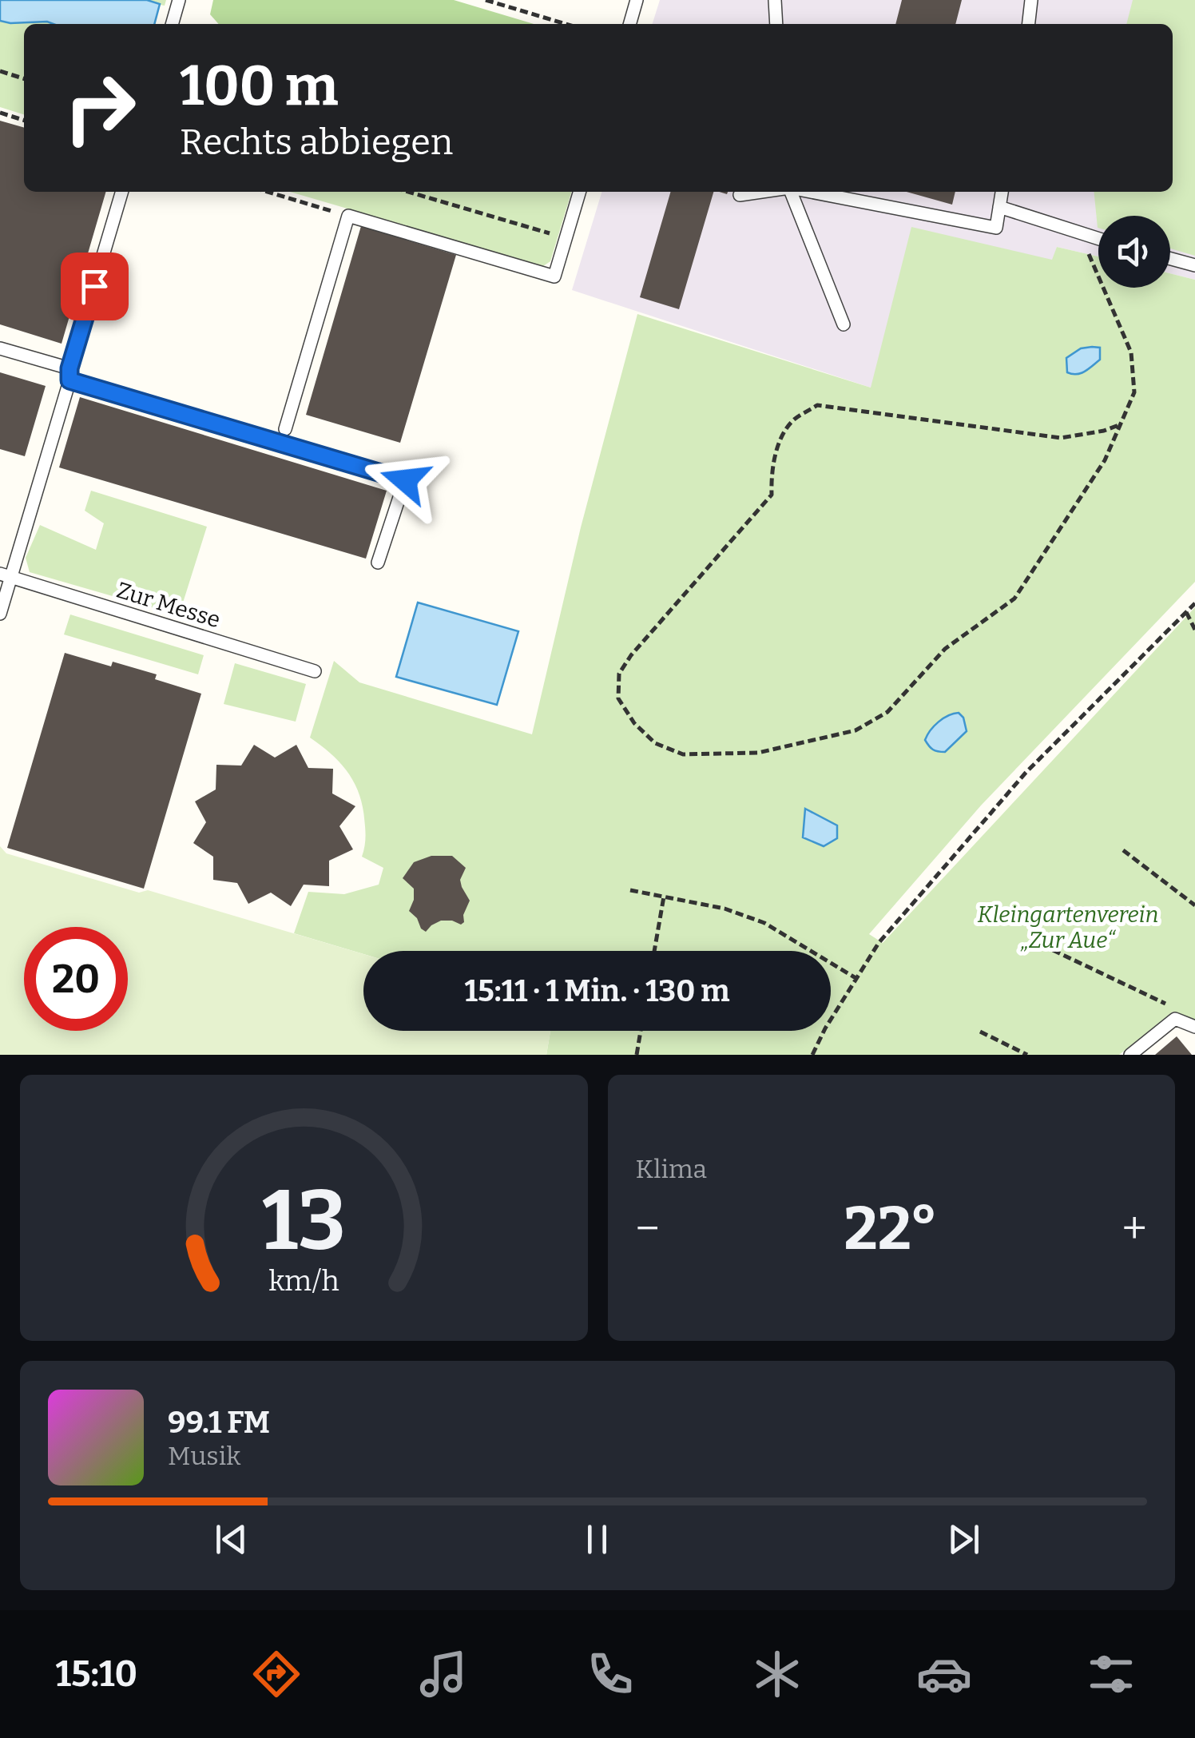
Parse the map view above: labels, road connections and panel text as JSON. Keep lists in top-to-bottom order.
{
  "streets": {
    "lane": ["Zur Messe"]
  },
  "parks": ["Kleingartenverein „Zur Aue“"],
  "page": {
    "turn": ["100 m", "Rechts abbiegen"],
    "limit": "20",
    "trip": "15:11 · 1 Min. · 130 m",
    "tile": "Klima",
    "heat": ["−", "22°", "+"],
    "song": ["99.1 FM", "Musik"],
    "tabs": "15:10",
    "gauge": ["13", "km/h"]
  }
}
